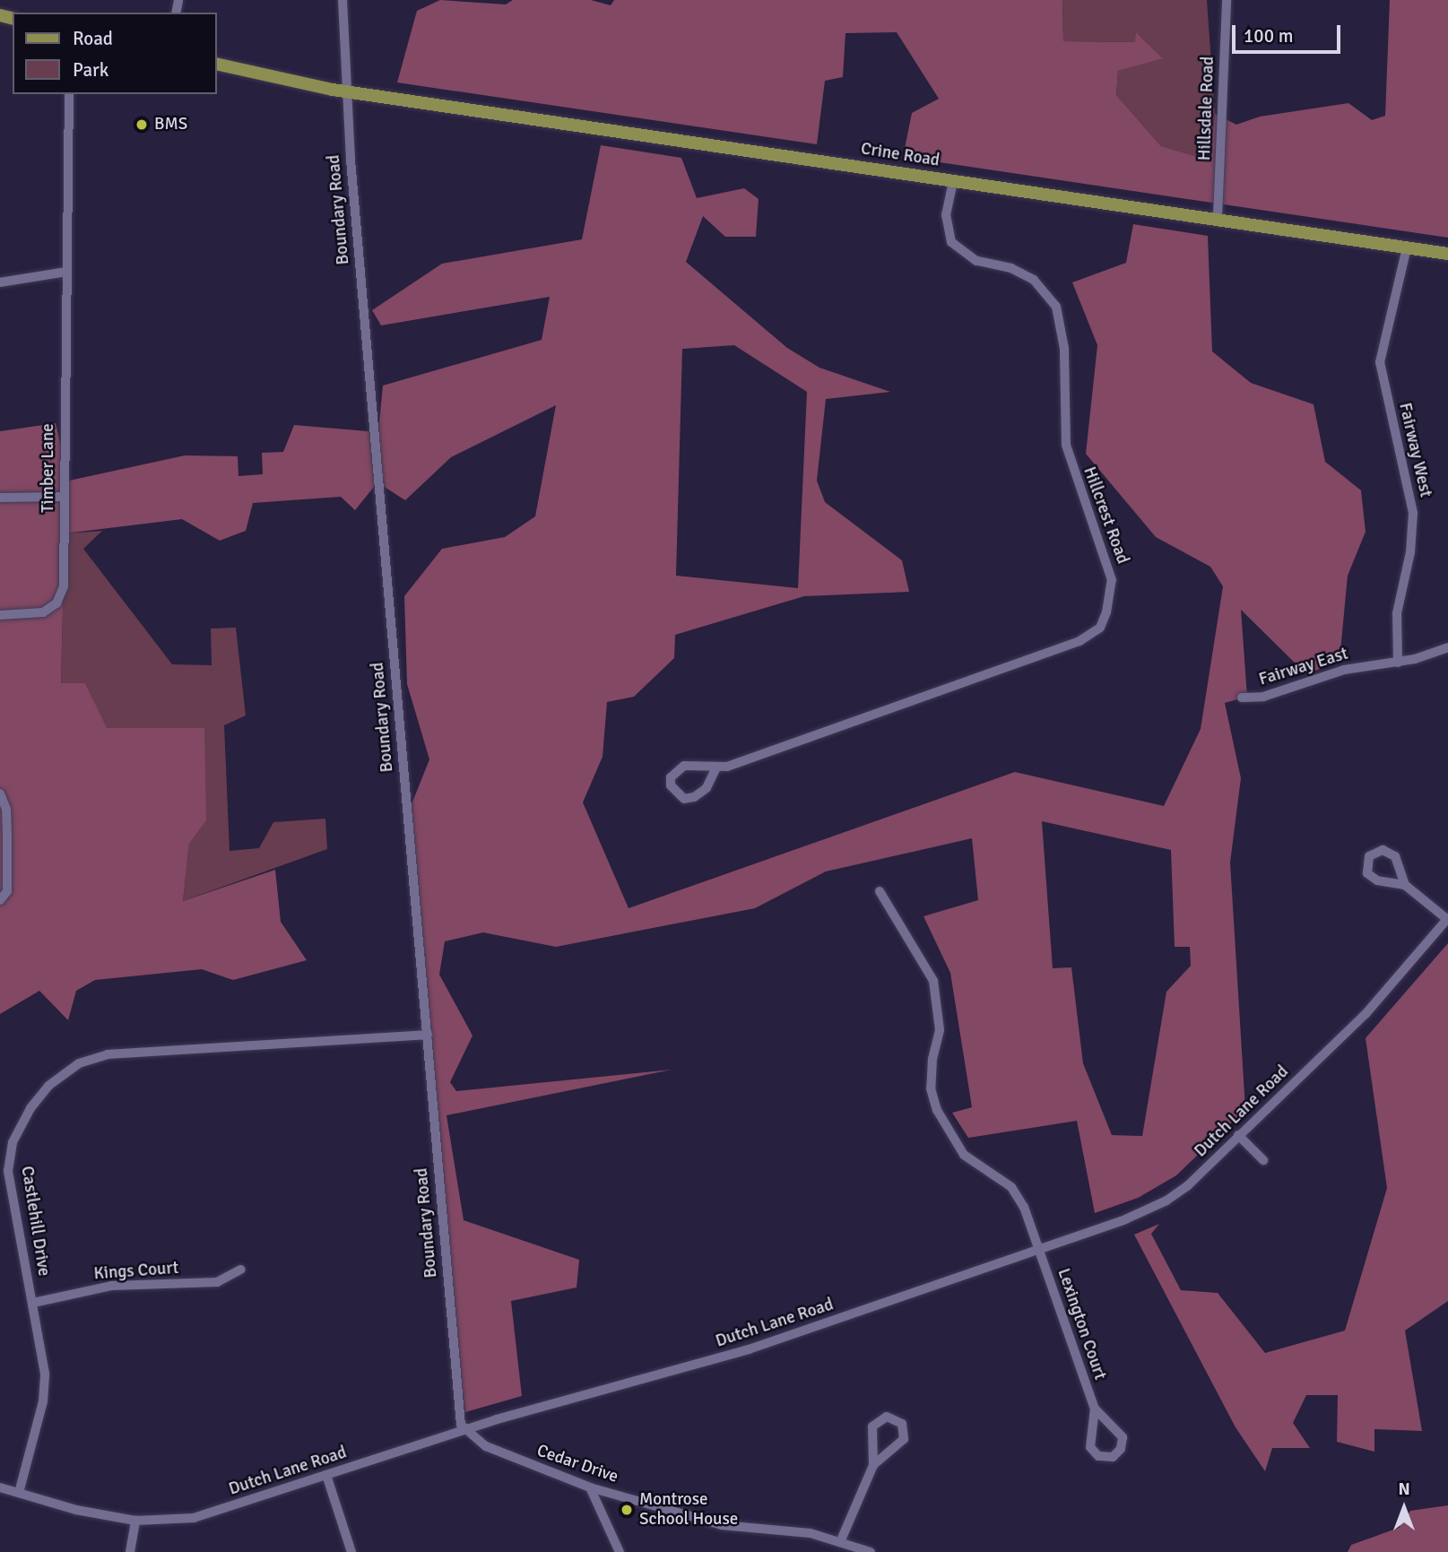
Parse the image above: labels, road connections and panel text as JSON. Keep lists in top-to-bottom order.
{
  "streets": {
    "main road": ["Crine Road"],
    "street": [
      "Hillsdale Road",
      "Boundary Road",
      "Fairway West",
      "Timber Lane",
      "Hillcrest Road",
      "Fairway East",
      "Dutch Lane Road",
      "Castlehill Drive",
      "Kings Court",
      "Lexington Court",
      "Cedar Drive"
    ]
  },
  "crossings": [
    ["Hillsdale Road", "Crine Road"],
    ["Crine Road", "Boundary Road"],
    ["Crine Road", "Fairway West"],
    ["Crine Road", "Hillcrest Road"],
    ["Boundary Road", "Dutch Lane Road"],
    ["Boundary Road", "Castlehill Drive"],
    ["Boundary Road", "Cedar Drive"],
    ["Fairway West", "Fairway East"],
    ["Dutch Lane Road", "Castlehill Drive"],
    ["Dutch Lane Road", "Lexington Court"],
    ["Dutch Lane Road", "Cedar Drive"],
    ["Castlehill Drive", "Kings Court"]
  ],
  "places": ["BMS", "Montrose School House"],
  "legend": ["Road", "Park"],
  "scale_bar": "100 m",
  "north": "top"
}
